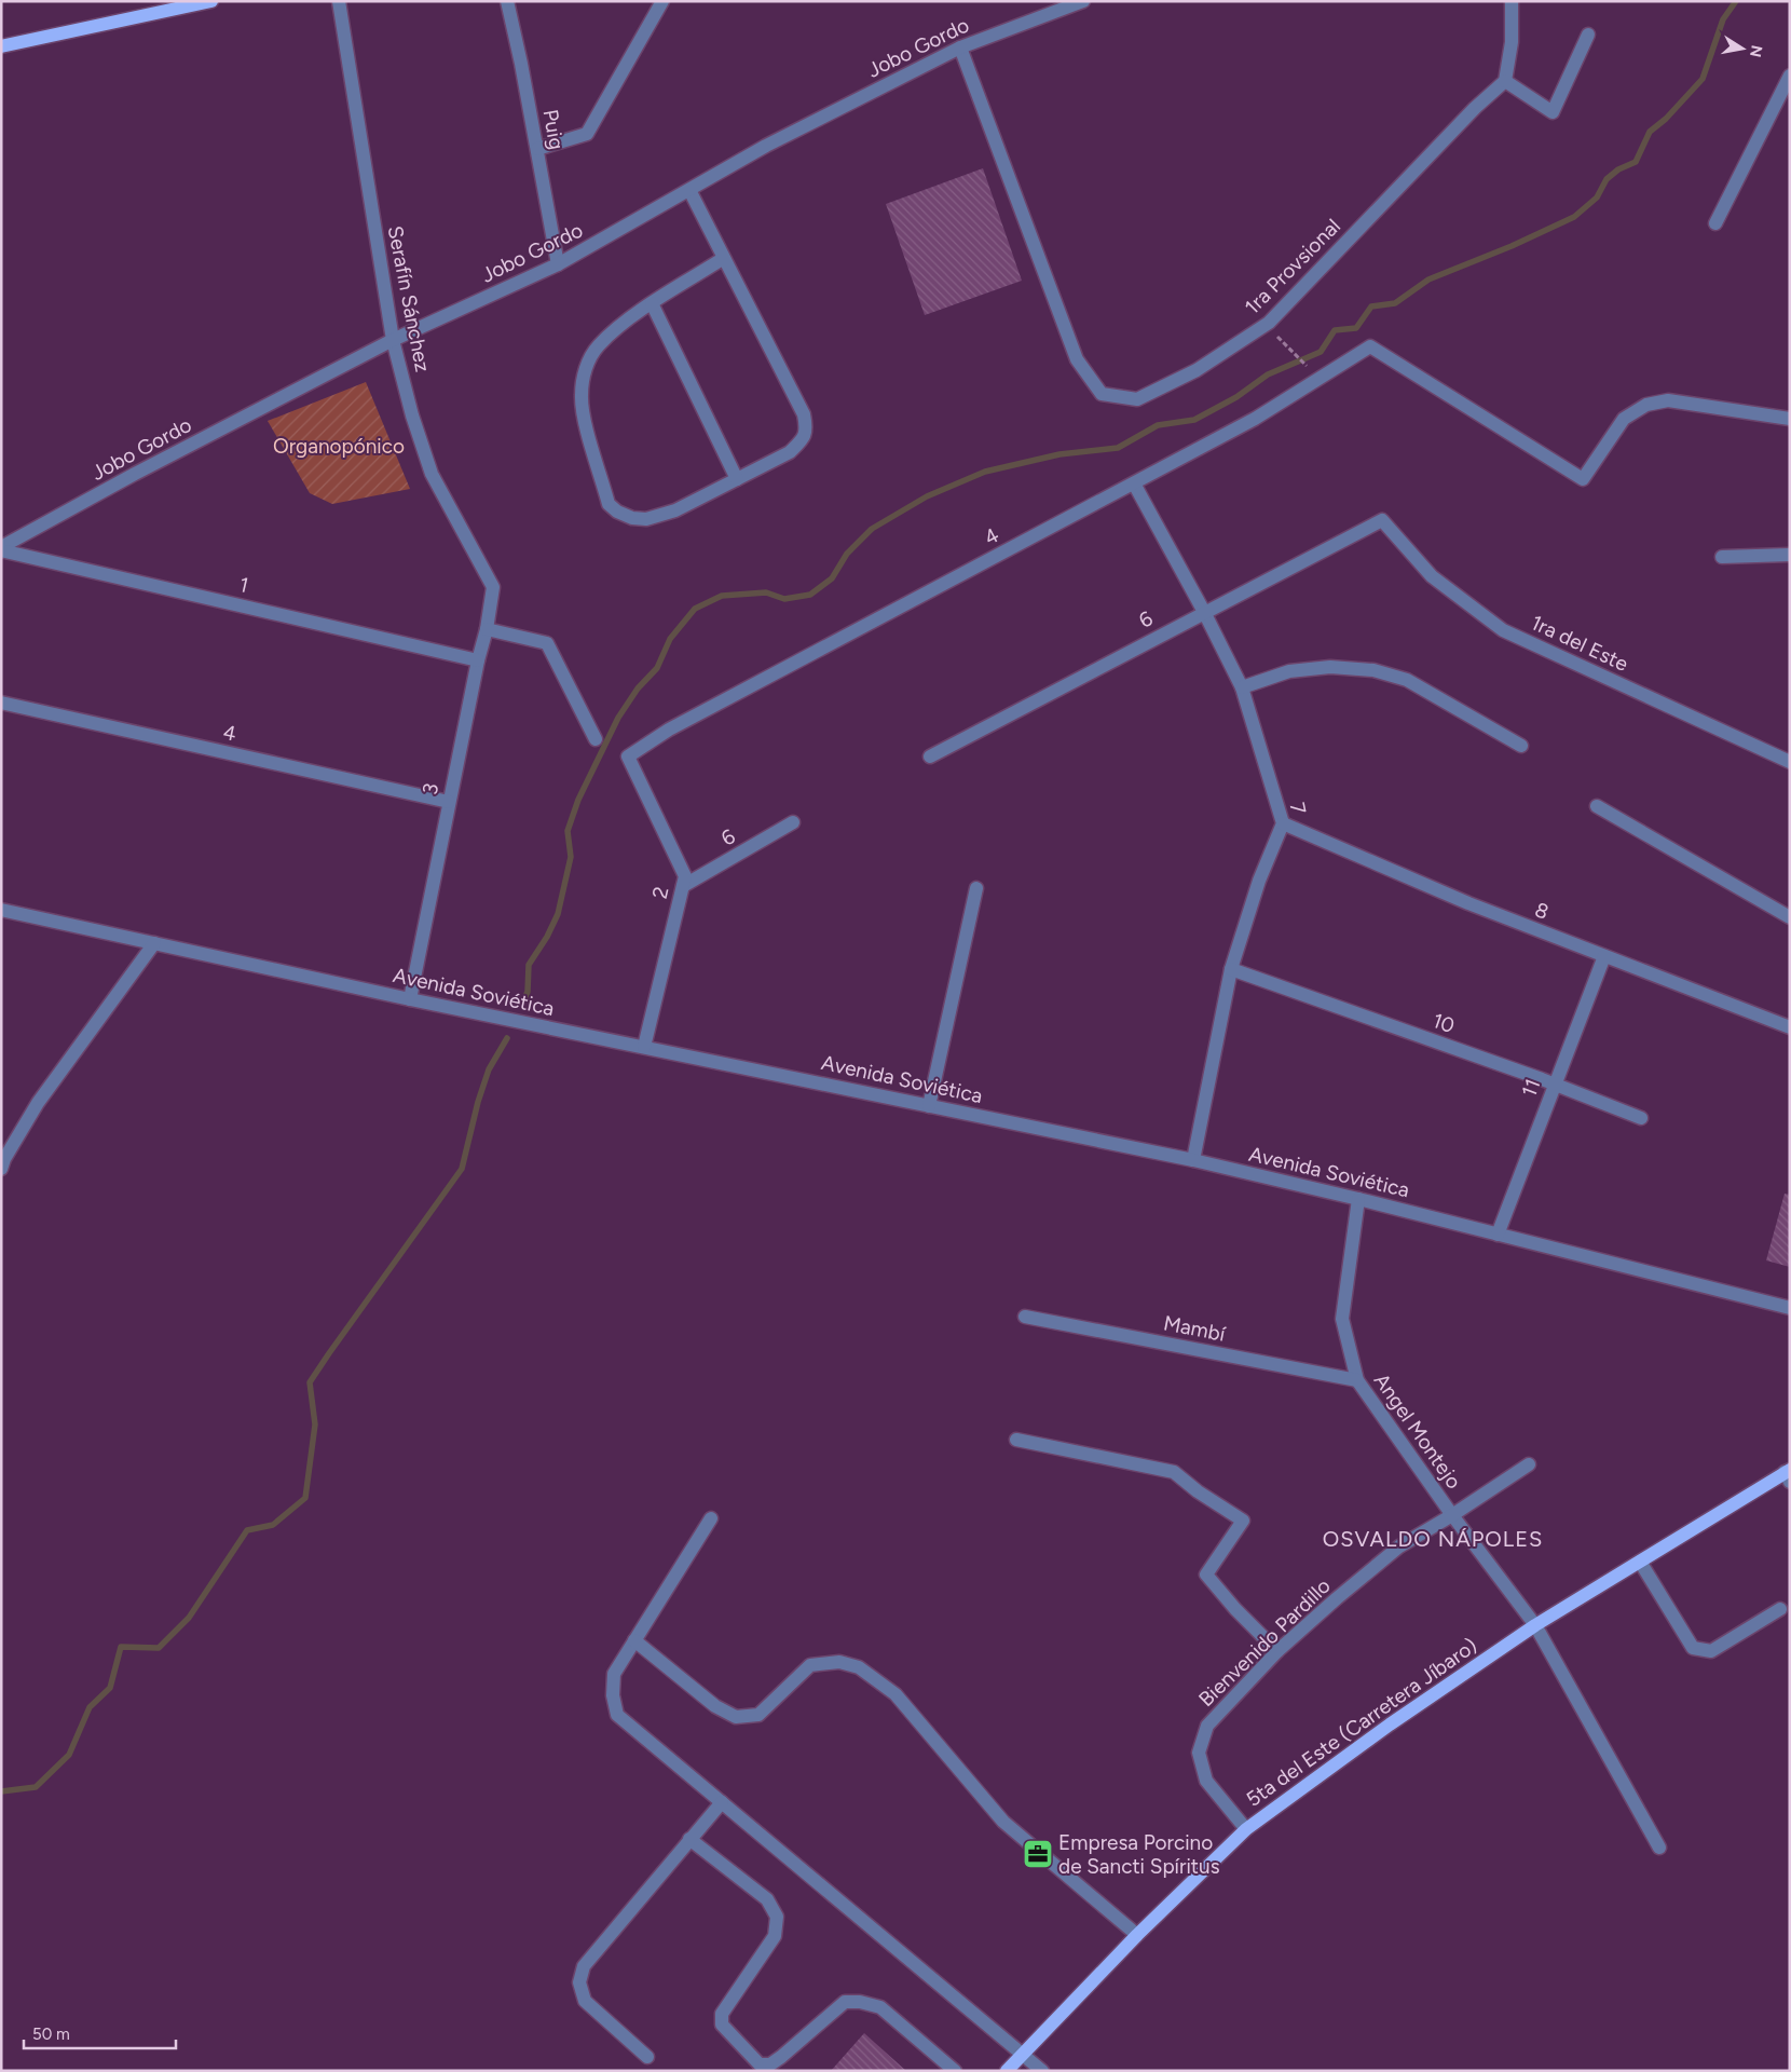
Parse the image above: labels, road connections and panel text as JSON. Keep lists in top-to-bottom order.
{
  "streets": {
    "main road": ["5ta del Este (Carretera Jíbaro)"],
    "street": [
      "Jobo Gordo",
      "Puig",
      "1ra Provsional",
      "Serafín Sánchez",
      "4",
      "1",
      "6",
      "1ra del Este",
      "3",
      "7",
      "2",
      "8",
      "Avenida Soviética",
      "10",
      "11",
      "Mambí",
      "Angel Montejo",
      "Bienvenido Pardillo"
    ]
  },
  "crossings": [
    ["Jobo Gordo", "Puig"],
    ["Jobo Gordo", "1ra Provsional"],
    ["Jobo Gordo", "Serafín Sánchez"],
    ["Jobo Gordo", "1"],
    ["Serafín Sánchez", "3"],
    ["4", "3"],
    ["4", "7"],
    ["4", "2"],
    ["1", "3"],
    ["6", "1ra del Este"],
    ["6", "7"],
    ["6", "2"],
    ["3", "Avenida Soviética"],
    ["7", "8"],
    ["7", "Avenida Soviética"],
    ["7", "10"],
    ["2", "Avenida Soviética"],
    ["8", "11"],
    ["Avenida Soviética", "11"],
    ["Avenida Soviética", "Angel Montejo"],
    ["10", "11"],
    ["Mambí", "Angel Montejo"],
    ["Angel Montejo", "Bienvenido Pardillo"],
    ["Angel Montejo", "5ta del Este (Carretera Jíbaro)"],
    ["Bienvenido Pardillo", "5ta del Este (Carretera Jíbaro)"]
  ],
  "districts": ["OSVALDO NÁPOLES"],
  "parks": ["Organopónico"],
  "places": {
    "office": ["Empresa Porcino de Sancti Spíritus"]
  },
  "scale_bar": "50 m",
  "north": "right"
}
